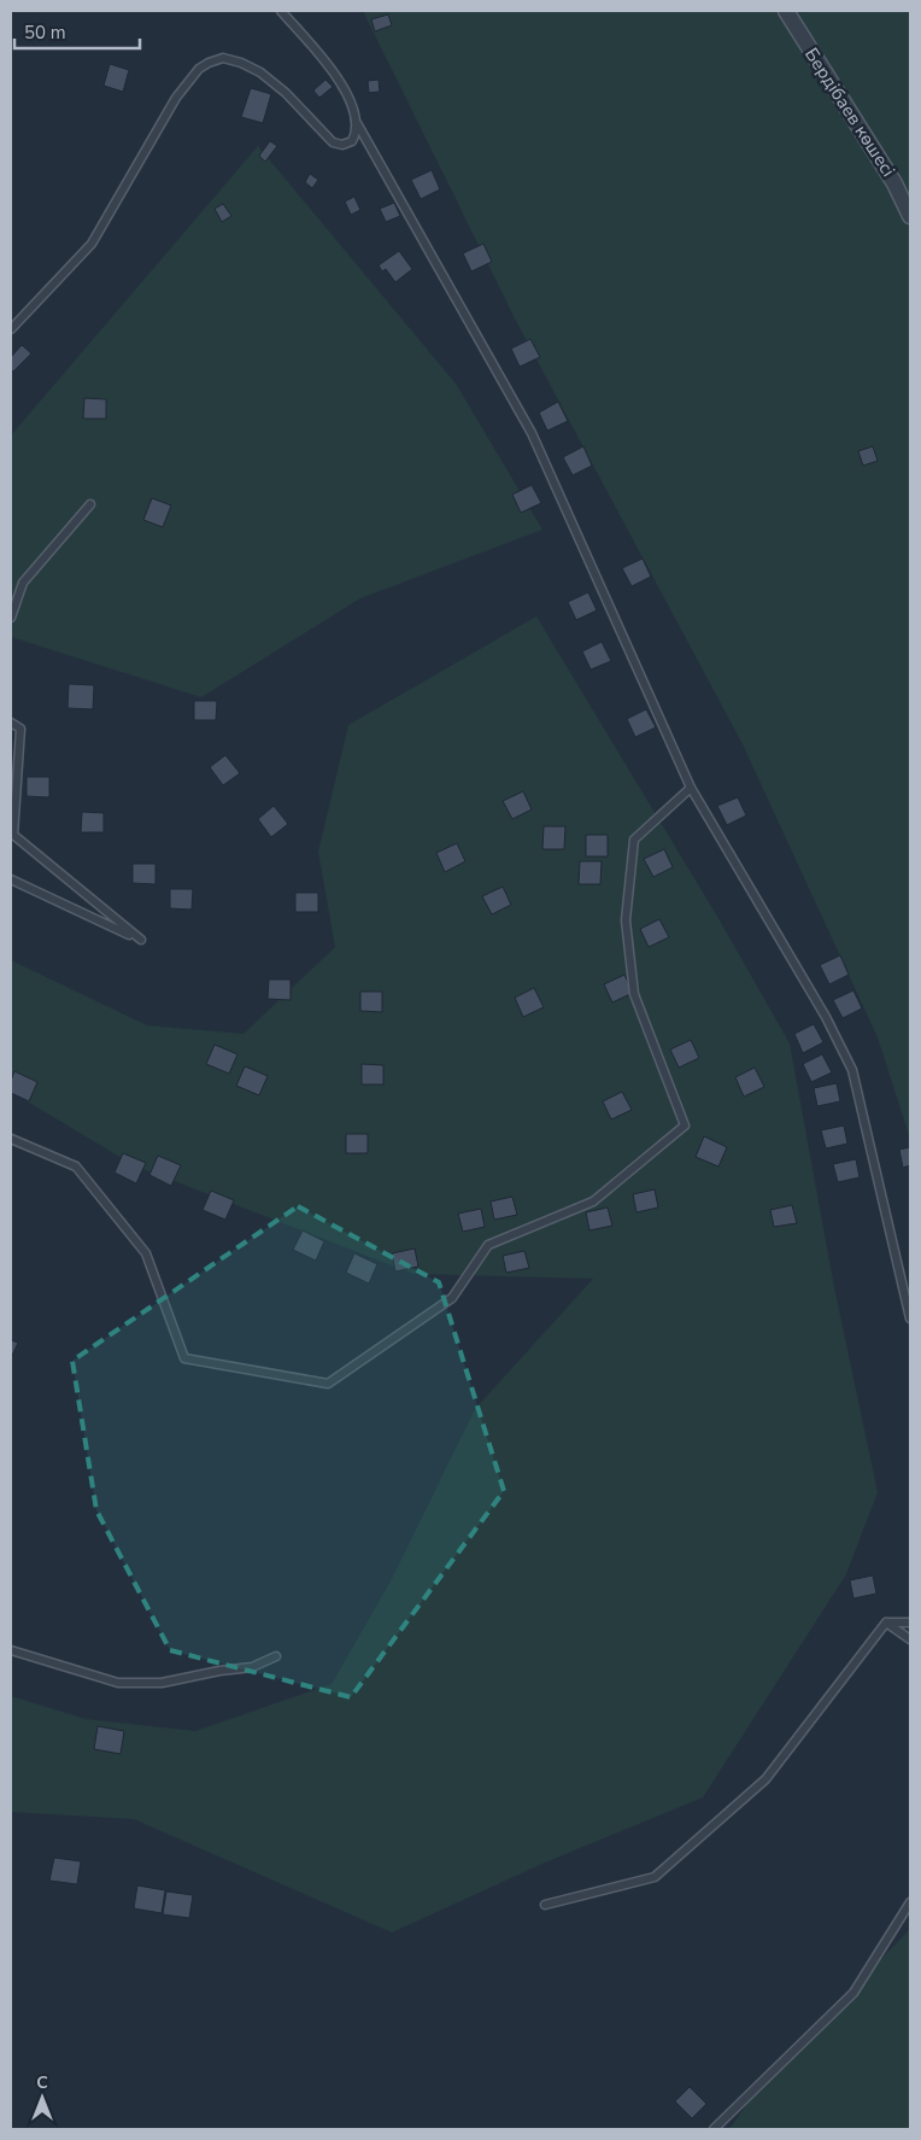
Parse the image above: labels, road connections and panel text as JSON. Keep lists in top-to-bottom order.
{
  "streets": {
    "street": ["Бердібаев көшесі"]
  },
  "scale_bar": "50 m",
  "north": "top"
}
